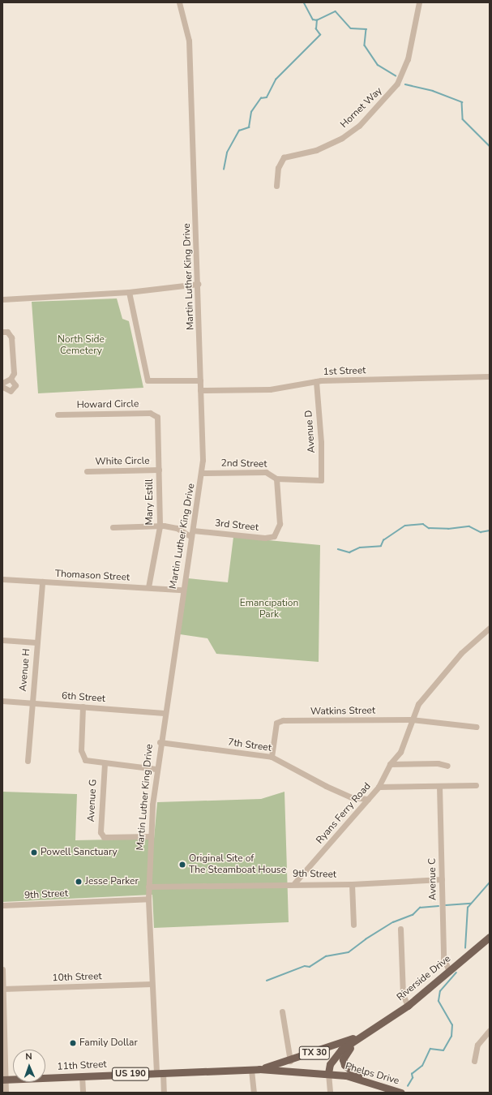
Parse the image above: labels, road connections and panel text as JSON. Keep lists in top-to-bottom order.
{
  "streets": {
    "main road": [
      "Riverside Drive",
      "TX 30",
      "11th Street",
      "US 190",
      "Phelps Drive"
    ],
    "street": [
      "Hornet Way",
      "Martin Luther King Drive",
      "1st Street",
      "Howard Circle",
      "Avenue D",
      "White Circle",
      "2nd Street",
      "Mary Estill",
      "3rd Street",
      "Thomason Street",
      "Avenue H",
      "6th Street",
      "Watkins Street",
      "7th Street",
      "Avenue G",
      "Ryans Ferry Road",
      "9th Street",
      "Avenue C",
      "10th Street"
    ]
  },
  "crossings": [
    ["Martin Luther King Drive", "1st Street"],
    ["Martin Luther King Drive", "2nd Street"],
    ["Martin Luther King Drive", "3rd Street"],
    ["Martin Luther King Drive", "Thomason Street"],
    ["Martin Luther King Drive", "6th Street"],
    ["Martin Luther King Drive", "7th Street"],
    ["Martin Luther King Drive", "Avenue G"],
    ["Martin Luther King Drive", "9th Street"],
    ["Martin Luther King Drive", "10th Street"],
    ["Martin Luther King Drive", "11th Street"],
    ["1st Street", "Avenue D"],
    ["Howard Circle", "Mary Estill"],
    ["Avenue D", "2nd Street"],
    ["White Circle", "Mary Estill"],
    ["2nd Street", "3rd Street"],
    ["Mary Estill", "Thomason Street"],
    ["Thomason Street", "Avenue H"],
    ["Avenue H", "6th Street"],
    ["Watkins Street", "7th Street"],
    ["Watkins Street", "Ryans Ferry Road"],
    ["7th Street", "Ryans Ferry Road"],
    ["Ryans Ferry Road", "9th Street"],
    ["9th Street", "Avenue C"],
    ["Avenue C", "Riverside Drive"],
    ["Riverside Drive", "TX 30"],
    ["TX 30", "11th Street"],
    ["TX 30", "Phelps Drive"],
    ["11th Street", "Phelps Drive"]
  ],
  "parks": ["North Side Cemetery", "Emancipation Park"],
  "places": [
    "Powell Sanctuary",
    "Original Site of The Steamboat House",
    "Jesse Parker",
    "Family Dollar"
  ],
  "north": "top"
}
